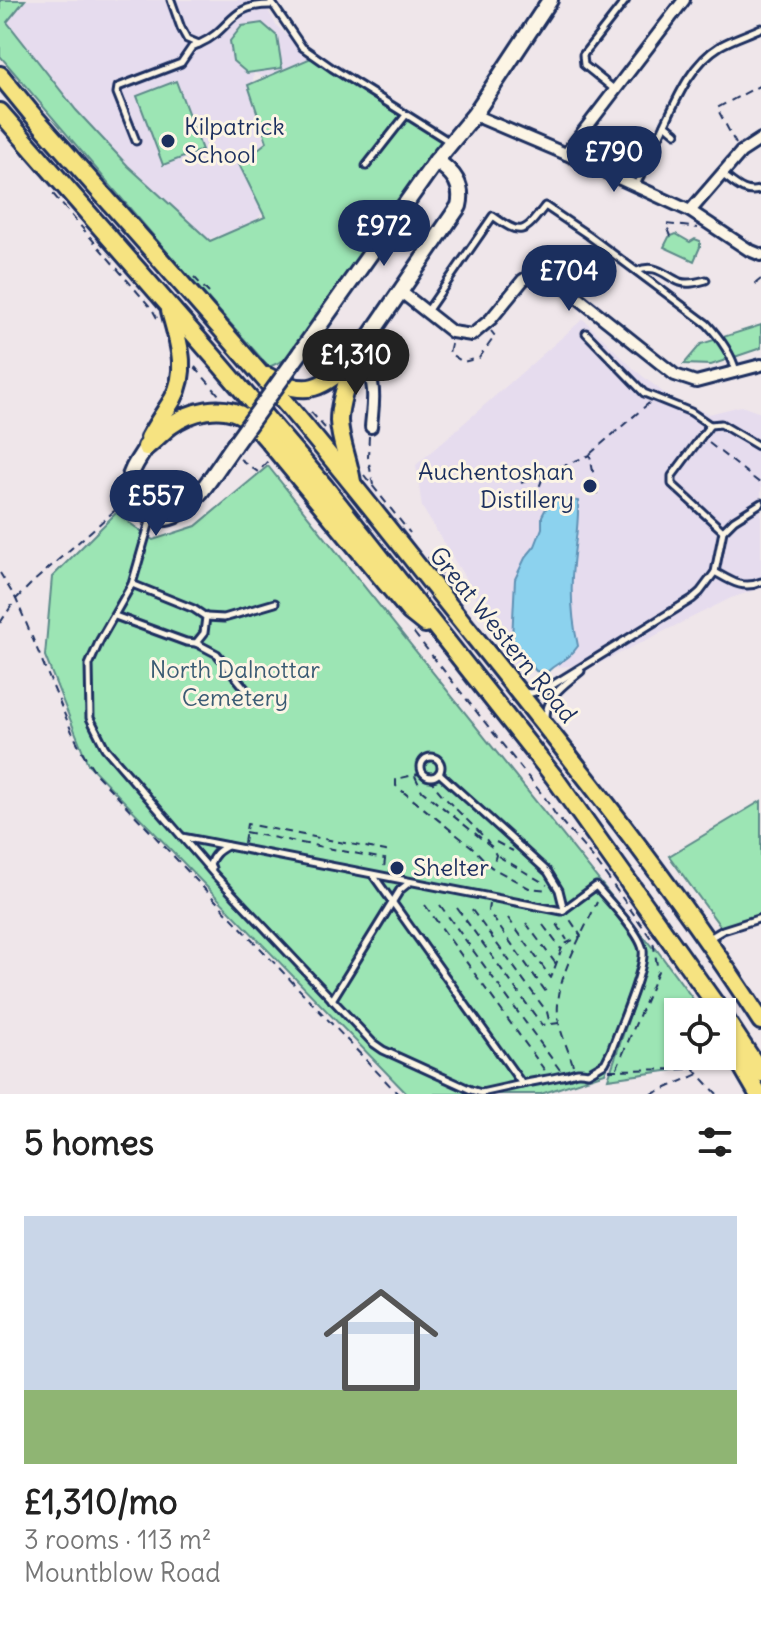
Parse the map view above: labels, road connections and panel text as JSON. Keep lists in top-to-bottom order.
{
  "streets": {
    "main road": ["Great Western Road"]
  },
  "parks": ["North Dalnottar Cemetery"],
  "places": ["Kilpatrick School", "Auchentoshan Distillery", "Shelter"],
  "page": {
    "price": [
      "£790",
      "£972",
      "£704",
      "£1,310",
      "£557"
    ],
    "heading": "5 homes",
    "list": [
      {
        "name": "£1,310/mo",
        "note": "3 rooms · 113 m² · Mountblow Road"
      }
    ]
  }
}
